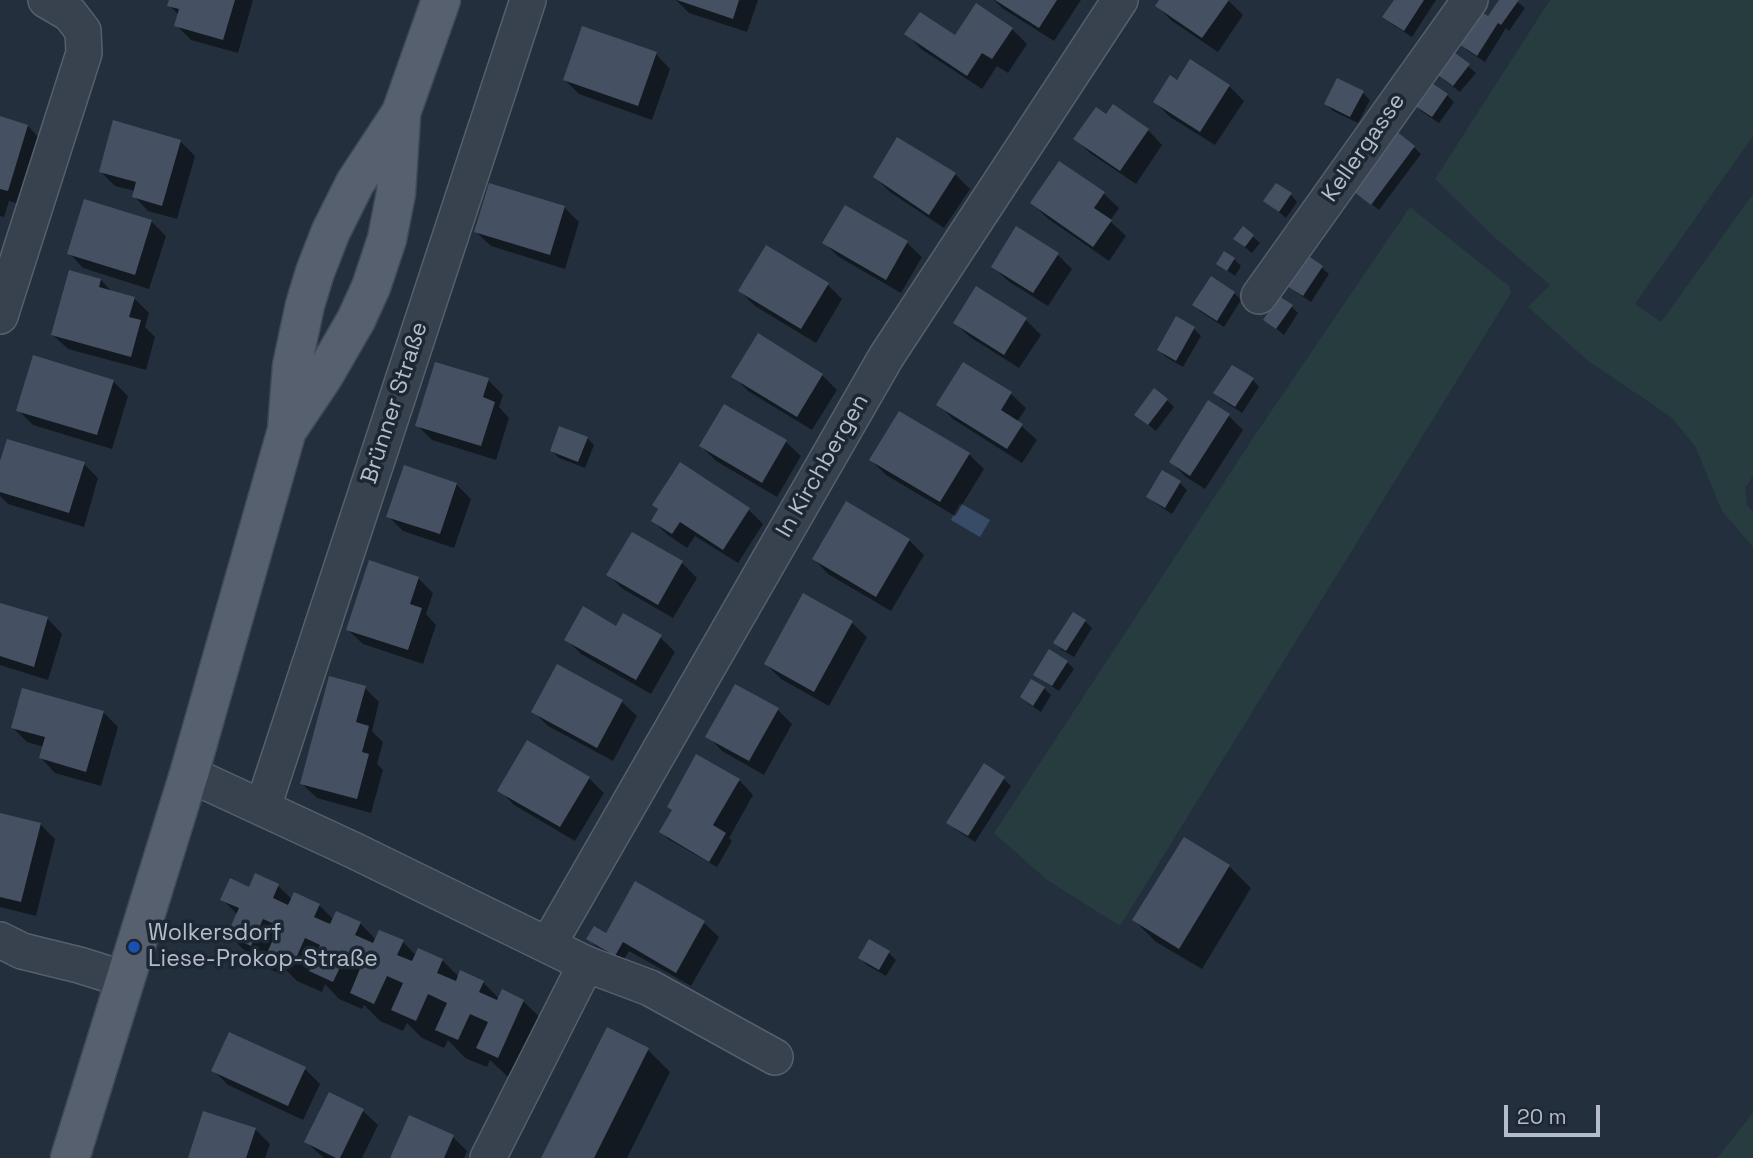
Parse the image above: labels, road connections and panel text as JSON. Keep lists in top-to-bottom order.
{
  "streets": {
    "street": ["Kellergasse", "Brünner Straße", "In Kirchbergen"]
  },
  "places": ["Wolkersdorf Liese-Prokop-Straße"],
  "scale_bar": "20 m"
}
